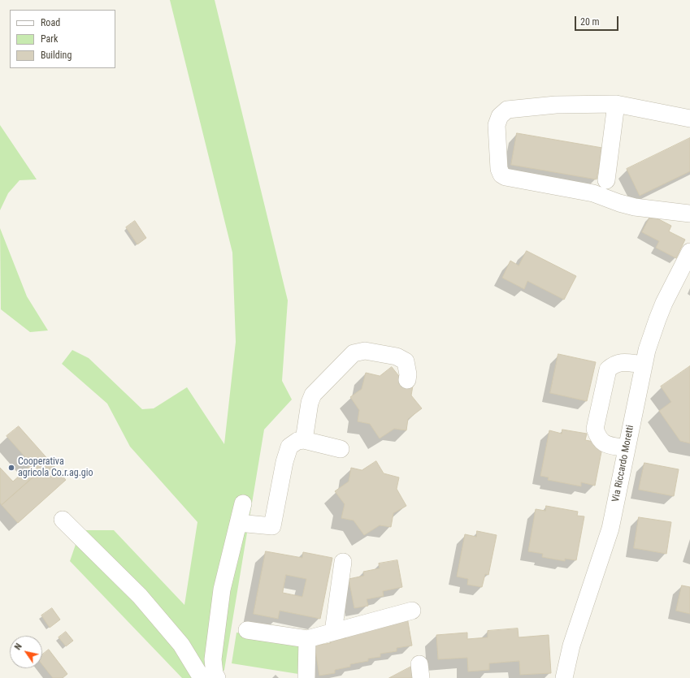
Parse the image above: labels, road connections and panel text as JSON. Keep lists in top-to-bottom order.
{
  "streets": {
    "street": ["Via Riccardo Moretti"]
  },
  "places": ["Cooperativa agricola Co.r.ag.gio"],
  "legend": ["Road", "Park", "Building"],
  "scale_bar": "20 m",
  "north": "top left"
}
